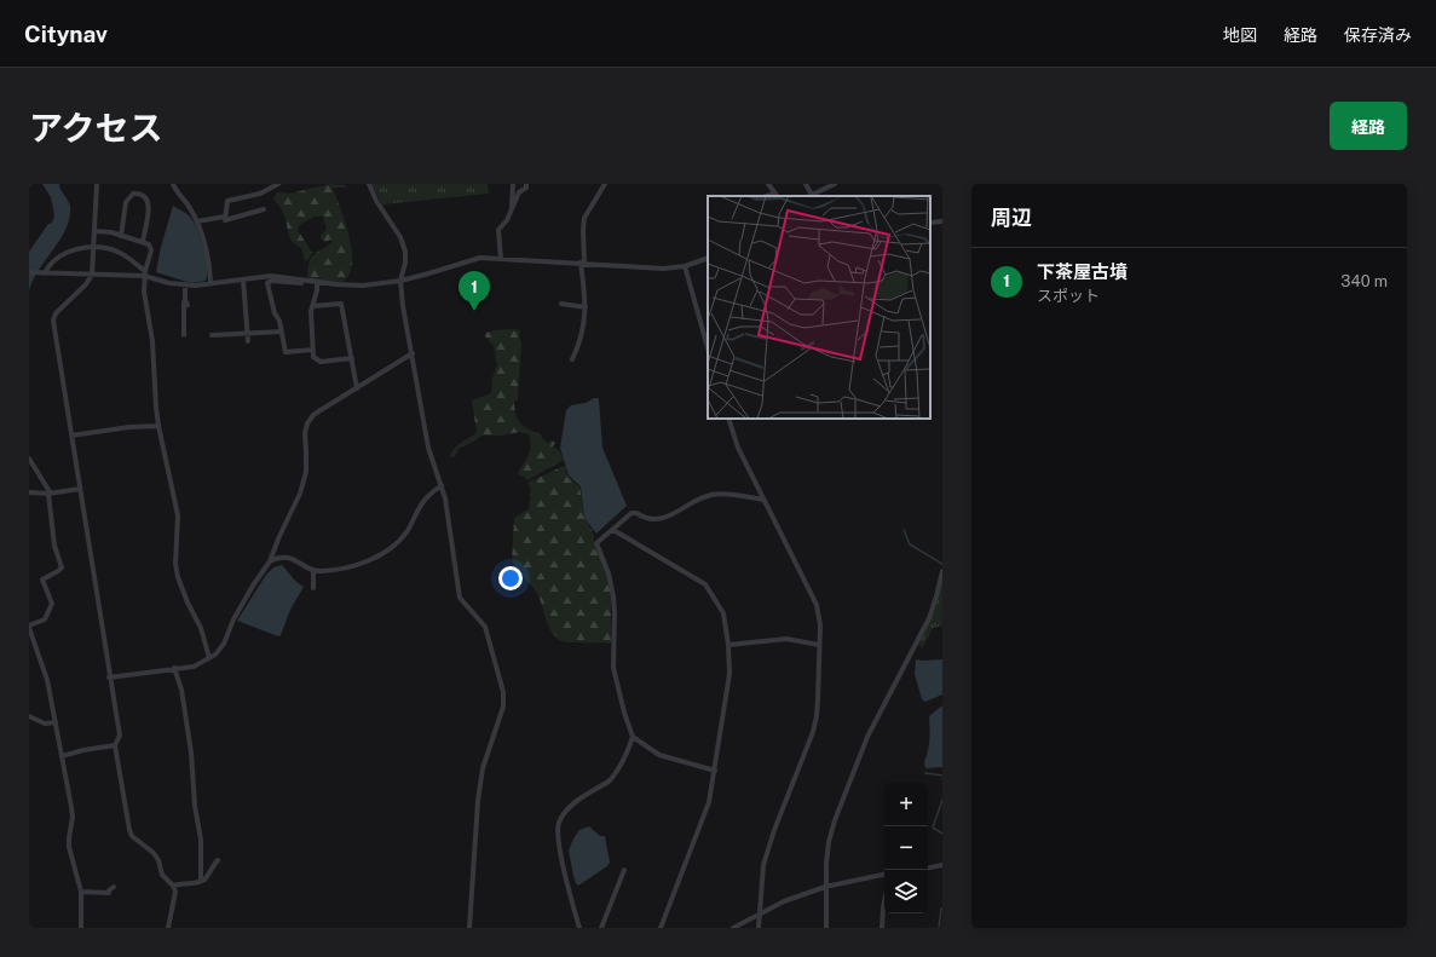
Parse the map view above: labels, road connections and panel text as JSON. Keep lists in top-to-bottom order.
{
  "page": {
    "header": "Citynav",
    "nav": ["地図", "経路", "保存済み"],
    "title": "アクセス",
    "buttons": "経路",
    "heading": "周辺",
    "list": [
      {
        "mark": "1",
        "name": "下茶屋古墳",
        "note": "スポット",
        "value": "340 m"
      }
    ],
    "pins": "1",
    "map_buttons": ["+", "−"]
  }
}
